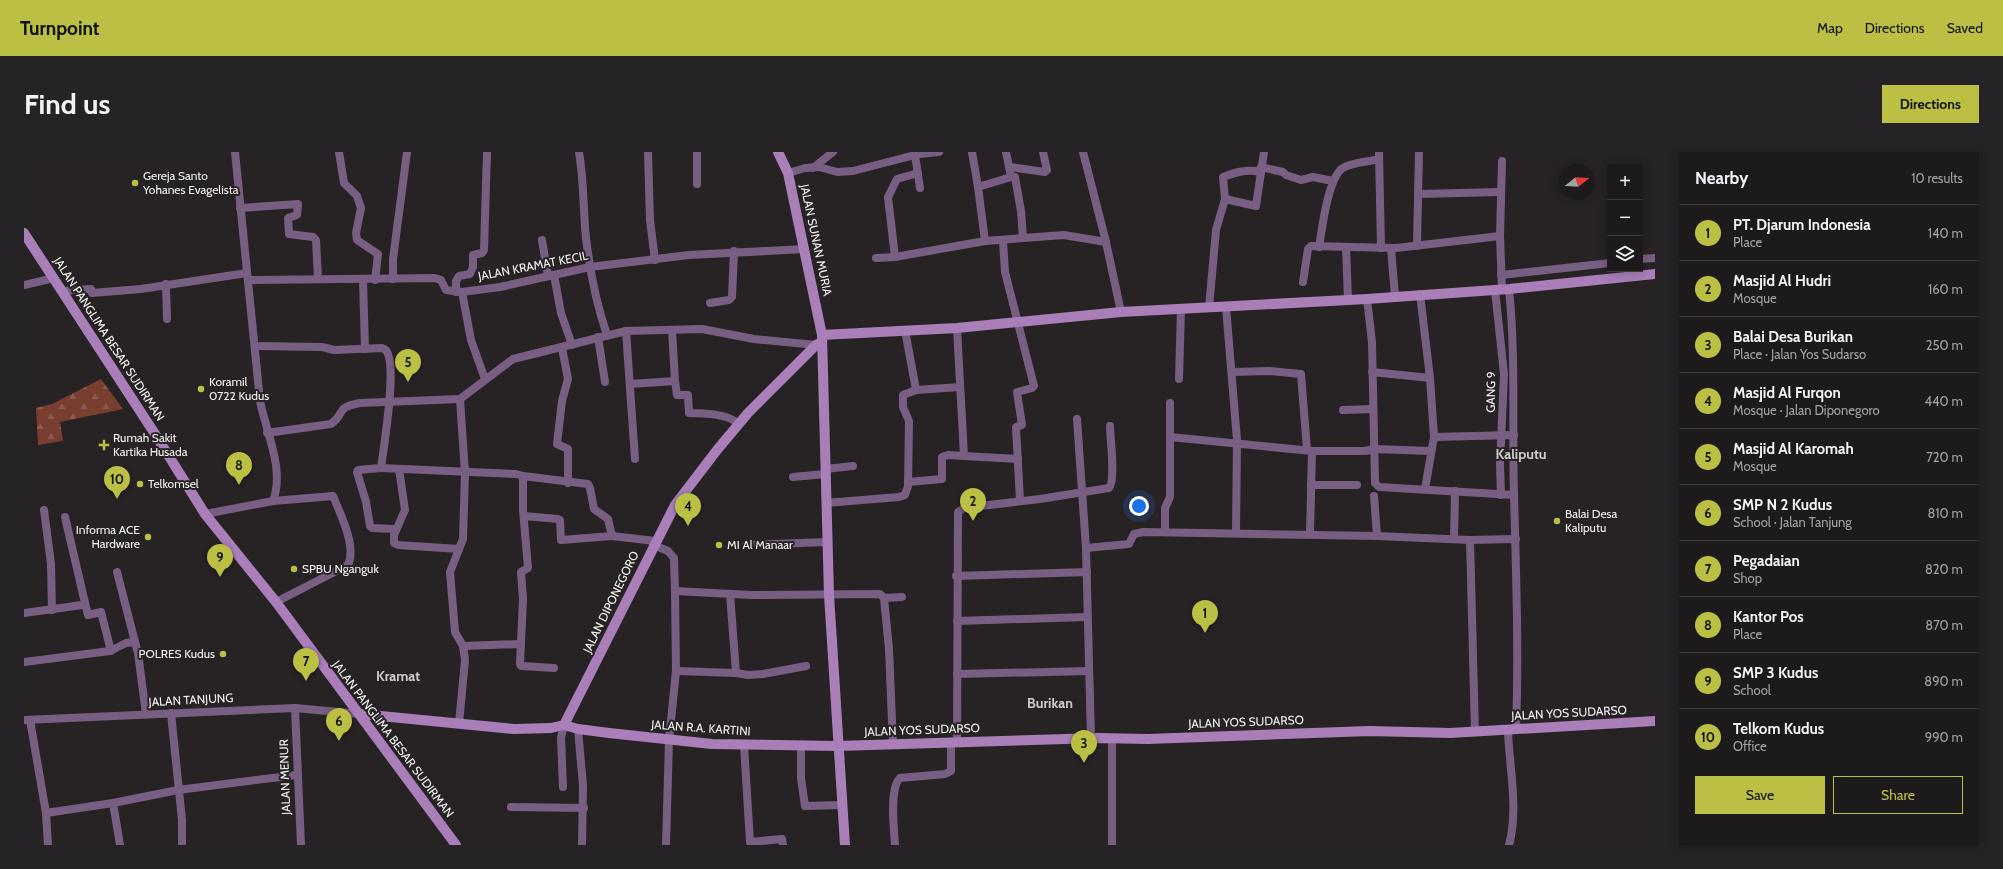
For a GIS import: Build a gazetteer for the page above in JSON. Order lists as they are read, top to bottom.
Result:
{
  "streets": {
    "main road": [
      "JALAN SUNAN MURIA",
      "JALAN PANGLIMA BESAR SUDIRMAN",
      "JALAN DIPONEGORO",
      "JALAN YOS SUDARSO",
      "JALAN R.A. KARTINI"
    ],
    "street": [
      "JALAN KRAMAT KECIL",
      "GANG 9",
      "JALAN TANJUNG",
      "JALAN MENUR"
    ]
  },
  "crossings": [
    ["JALAN SUNAN MURIA", "JALAN KRAMAT KECIL"],
    ["JALAN SUNAN MURIA", "JALAN DIPONEGORO"],
    ["JALAN SUNAN MURIA", "JALAN YOS SUDARSO"],
    ["JALAN SUNAN MURIA", "JALAN R.A. KARTINI"],
    ["JALAN PANGLIMA BESAR SUDIRMAN", "JALAN TANJUNG"],
    ["JALAN DIPONEGORO", "JALAN R.A. KARTINI"],
    ["JALAN TANJUNG", "JALAN MENUR"],
    ["JALAN YOS SUDARSO", "JALAN R.A. KARTINI"]
  ],
  "districts": ["Kaliputu", "Kramat", "Burikan"],
  "places": {
    "other": [
      "Gereja Santo Yohanes Evagelista",
      "Koramil 0722 Kudus",
      "Telkomsel",
      "Balai Desa Kaliputu",
      "Informa ACE Hardware",
      "MI Al Manaar",
      "SPBU Nganguk",
      "POLRES Kudus"
    ],
    "health": ["Rumah Sakit Kartika Husada"]
  },
  "north": "right",
  "page": {
    "header": "Turnpoint",
    "nav": ["Map", "Directions", "Saved"],
    "buttons": [
      "Directions",
      ["Save", "Share"]
    ],
    "title": "Find us",
    "heading": ["Nearby", "10 results"],
    "map_buttons": ["+", "−"],
    "list": [
      {
        "mark": "1",
        "name": "PT. Djarum Indonesia",
        "note": "Place",
        "value": "140 m"
      },
      {
        "mark": "2",
        "name": "Masjid Al Hudri",
        "note": "Mosque",
        "value": "160 m"
      },
      {
        "mark": "3",
        "name": "Balai Desa Burikan",
        "note": "Place · Jalan Yos Sudarso",
        "value": "250 m"
      },
      {
        "mark": "4",
        "name": "Masjid Al Furqon",
        "note": "Mosque · Jalan Diponegoro",
        "value": "440 m"
      },
      {
        "mark": "5",
        "name": "Masjid Al Karomah",
        "note": "Mosque",
        "value": "720 m"
      },
      {
        "mark": "6",
        "name": "SMP N 2 Kudus",
        "note": "School · Jalan Tanjung",
        "value": "810 m"
      },
      {
        "mark": "7",
        "name": "Pegadaian",
        "note": "Shop",
        "value": "820 m"
      },
      {
        "mark": "8",
        "name": "Kantor Pos",
        "note": "Place",
        "value": "870 m"
      },
      {
        "mark": "9",
        "name": "SMP 3 Kudus",
        "note": "School",
        "value": "890 m"
      },
      {
        "mark": "10",
        "name": "Telkom Kudus",
        "note": "Office",
        "value": "990 m"
      }
    ],
    "pins": [
      "5",
      "8",
      "10",
      "2",
      "4",
      "9",
      "1",
      "7",
      "6",
      "3"
    ]
  }
}
